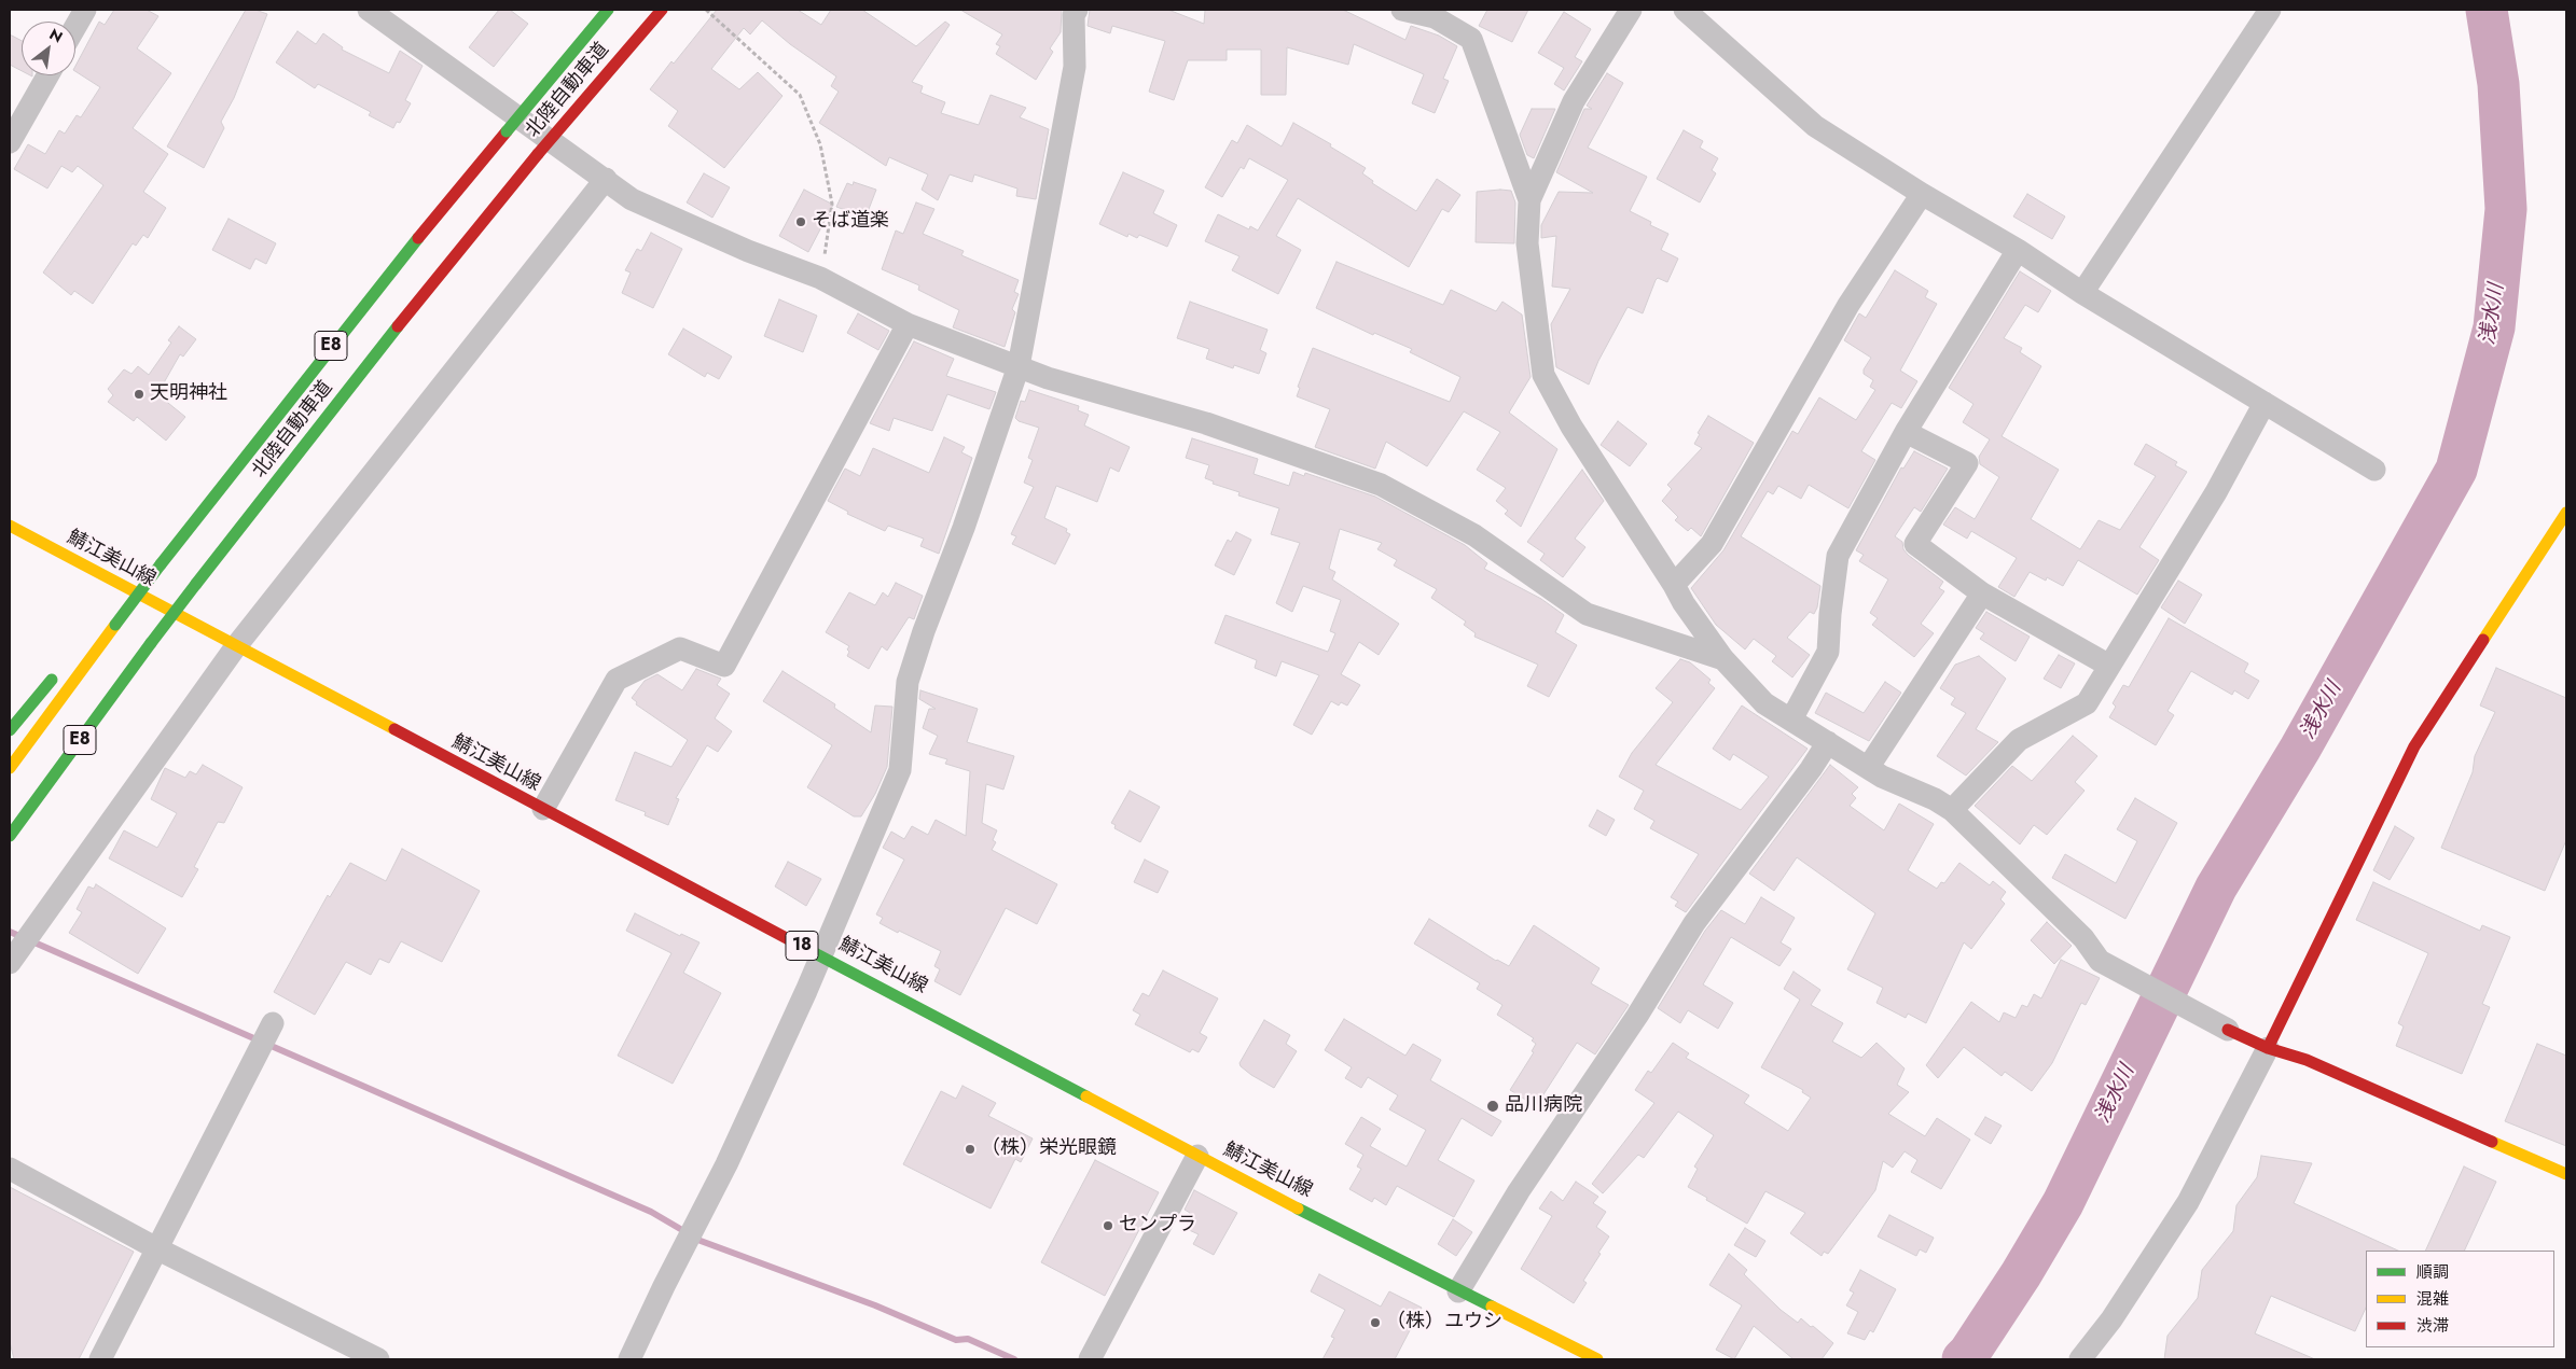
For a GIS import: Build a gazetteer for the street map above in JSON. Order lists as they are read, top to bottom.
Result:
{
  "streets": {
    "main road": [
      "北陸自動車道",
      "E8",
      "鯖江美山線",
      "18"
    ]
  },
  "crossings": [
    ["北陸自動車道", "E8"]
  ],
  "water": ["浅水川"],
  "places": [
    "そば道楽",
    "天明神社",
    "品川病院",
    "（株）栄光眼鏡",
    "センプラ",
    "（株）ユウシ"
  ],
  "legend": ["順調", "混雑", "渋滞"],
  "north": "top right"
}
